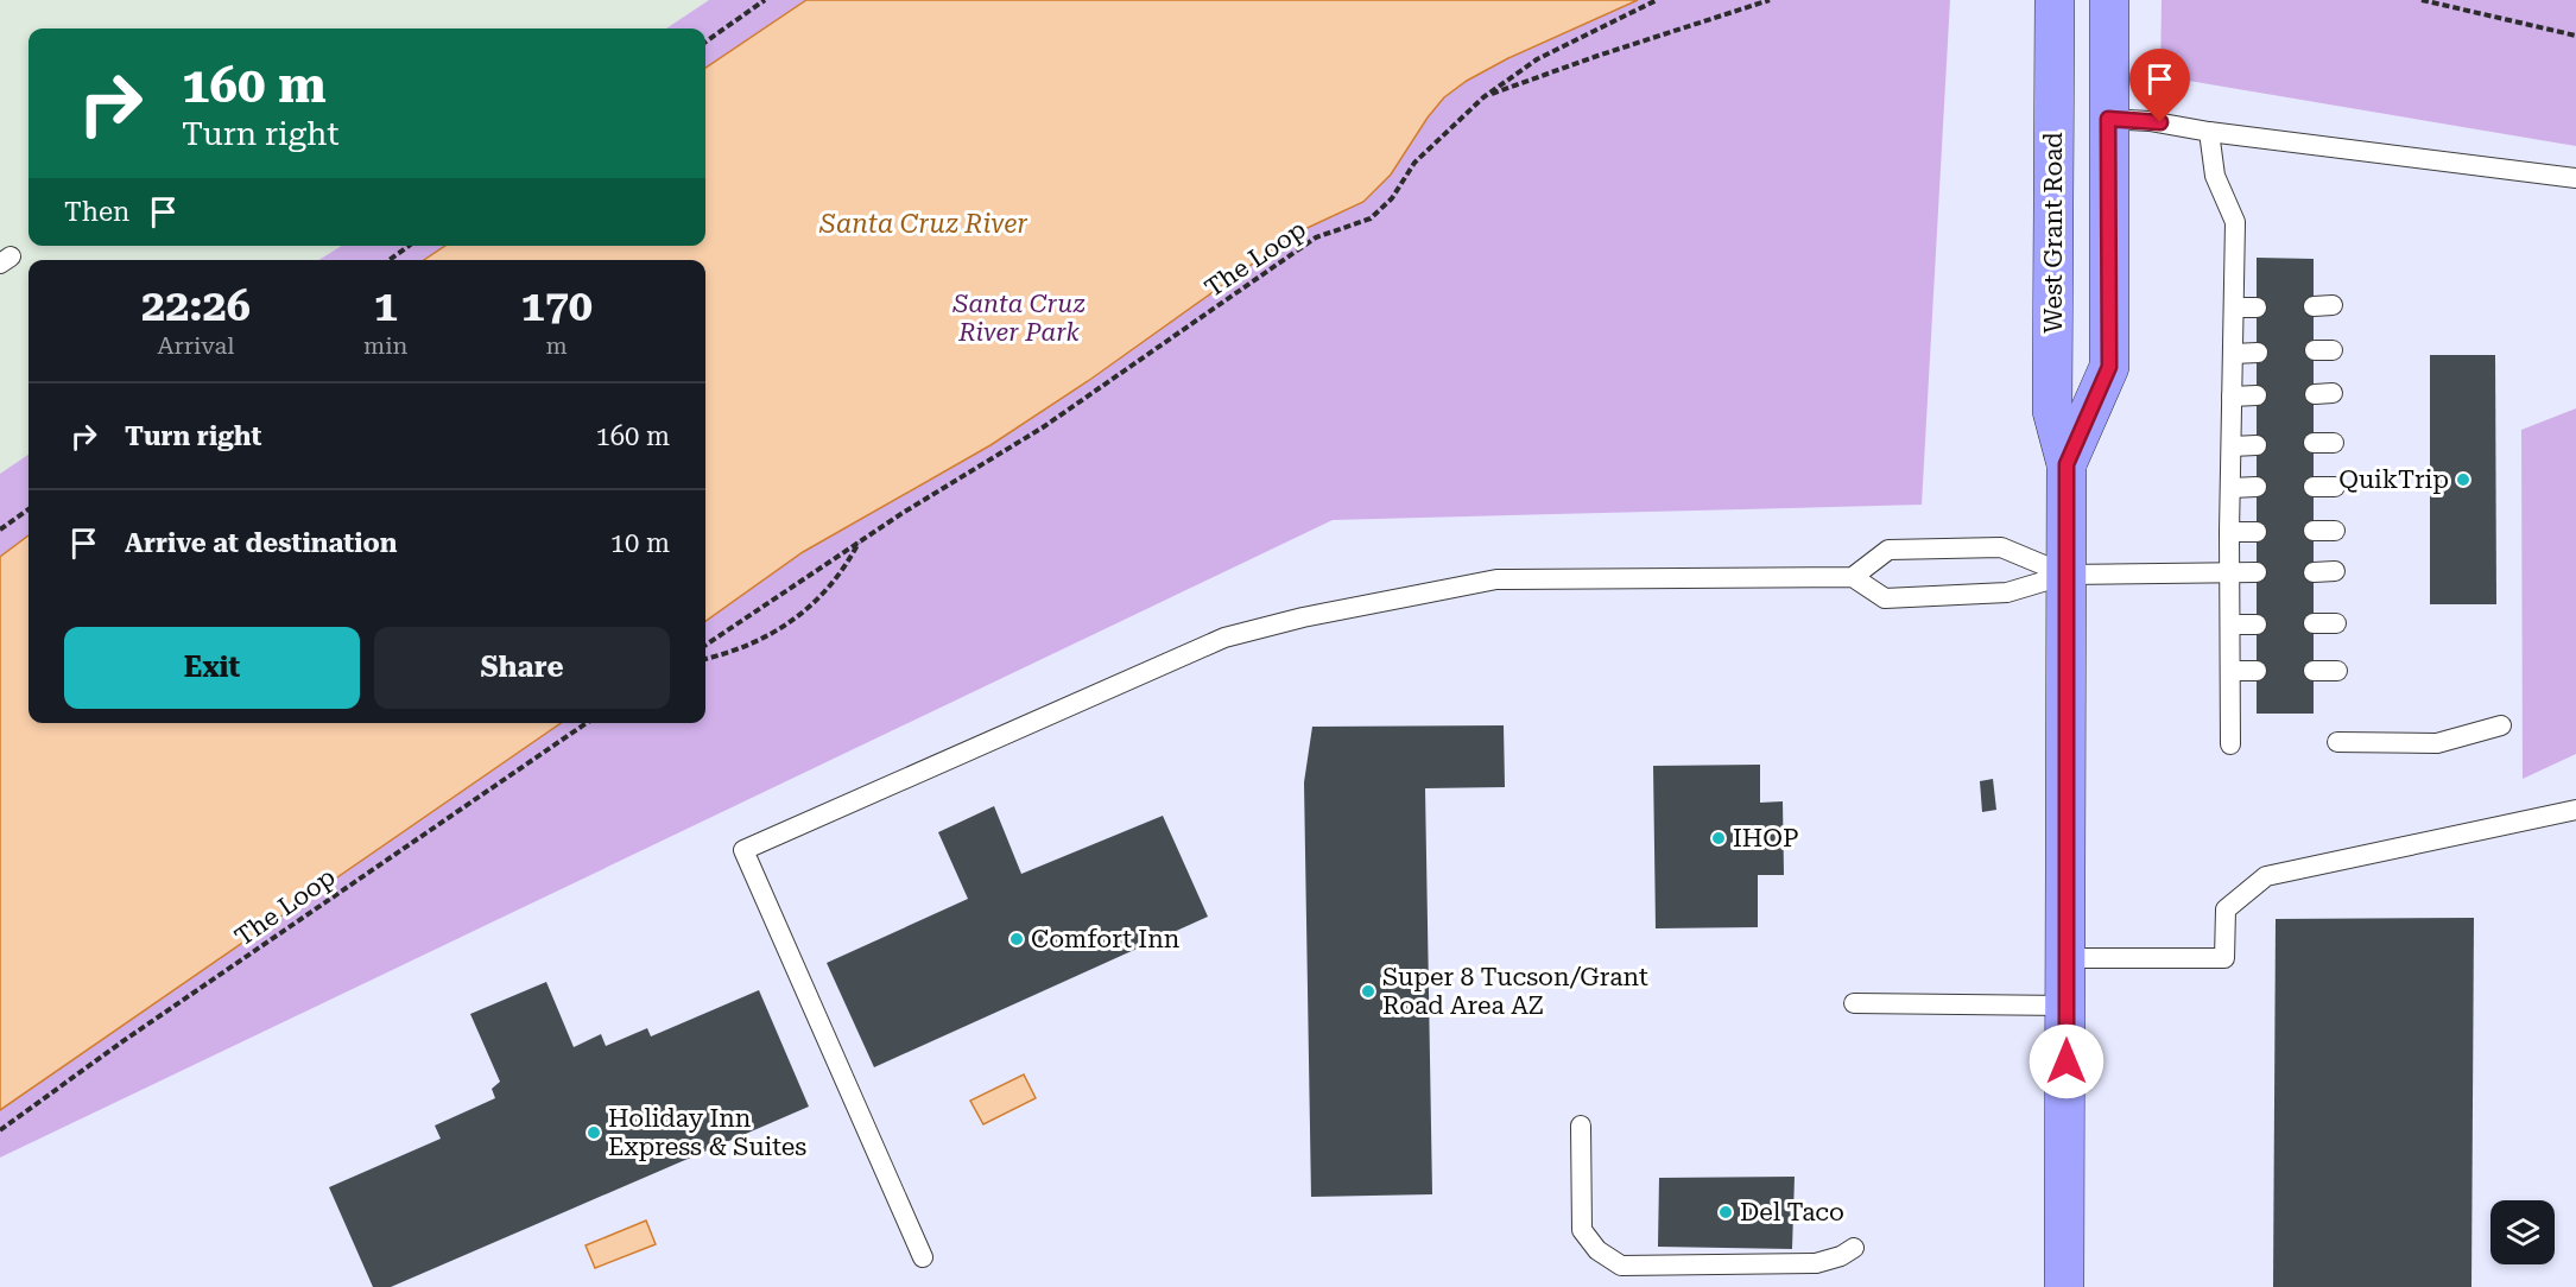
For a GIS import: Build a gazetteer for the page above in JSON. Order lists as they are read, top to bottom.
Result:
{
  "streets": {
    "main road": ["West Grant Road"],
    "path": ["The Loop"]
  },
  "water": ["Santa Cruz River"],
  "parks": ["Santa Cruz River Park"],
  "places": [
    "QuikTrip",
    "IHOP",
    "Comfort Inn",
    "Super 8 Tucson/Grant Road Area AZ",
    "Holiday Inn Express & Suites",
    "Del Taco"
  ],
  "page": {
    "turn": ["160 m", "Turn right"],
    "then": "Then",
    "eta": [
      "22:26",
      "Arrival",
      "1",
      "min",
      "170",
      "m"
    ],
    "list": [
      {
        "name": "Turn right",
        "value": "160 m"
      },
      {
        "name": "Arrive at destination",
        "value": "10 m"
      }
    ],
    "buttons": ["Exit", "Share"]
  }
}
